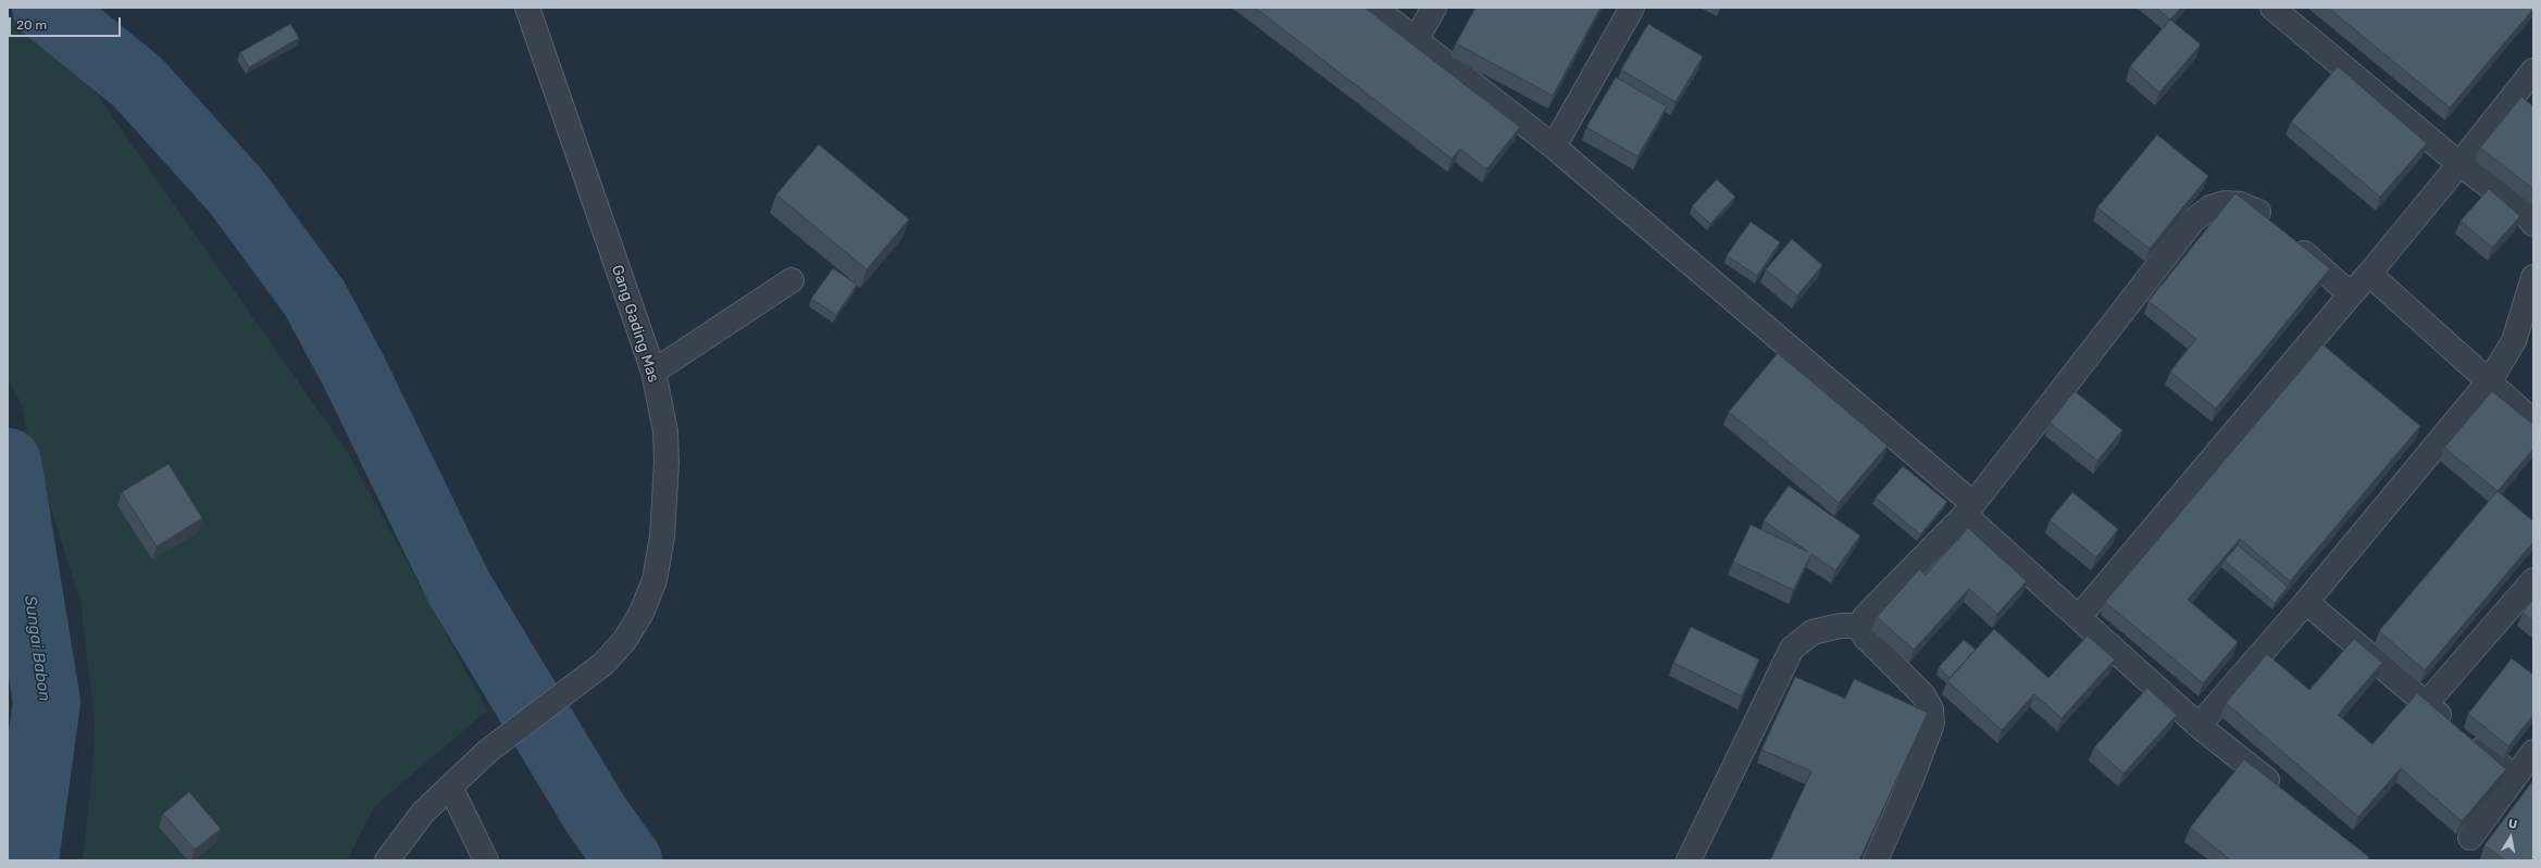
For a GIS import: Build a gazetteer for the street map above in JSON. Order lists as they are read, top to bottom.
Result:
{
  "streets": {
    "street": ["Gang Gading Mas"]
  },
  "water": ["Sungai Babon"],
  "scale_bar": "20 m",
  "north": "top"
}
